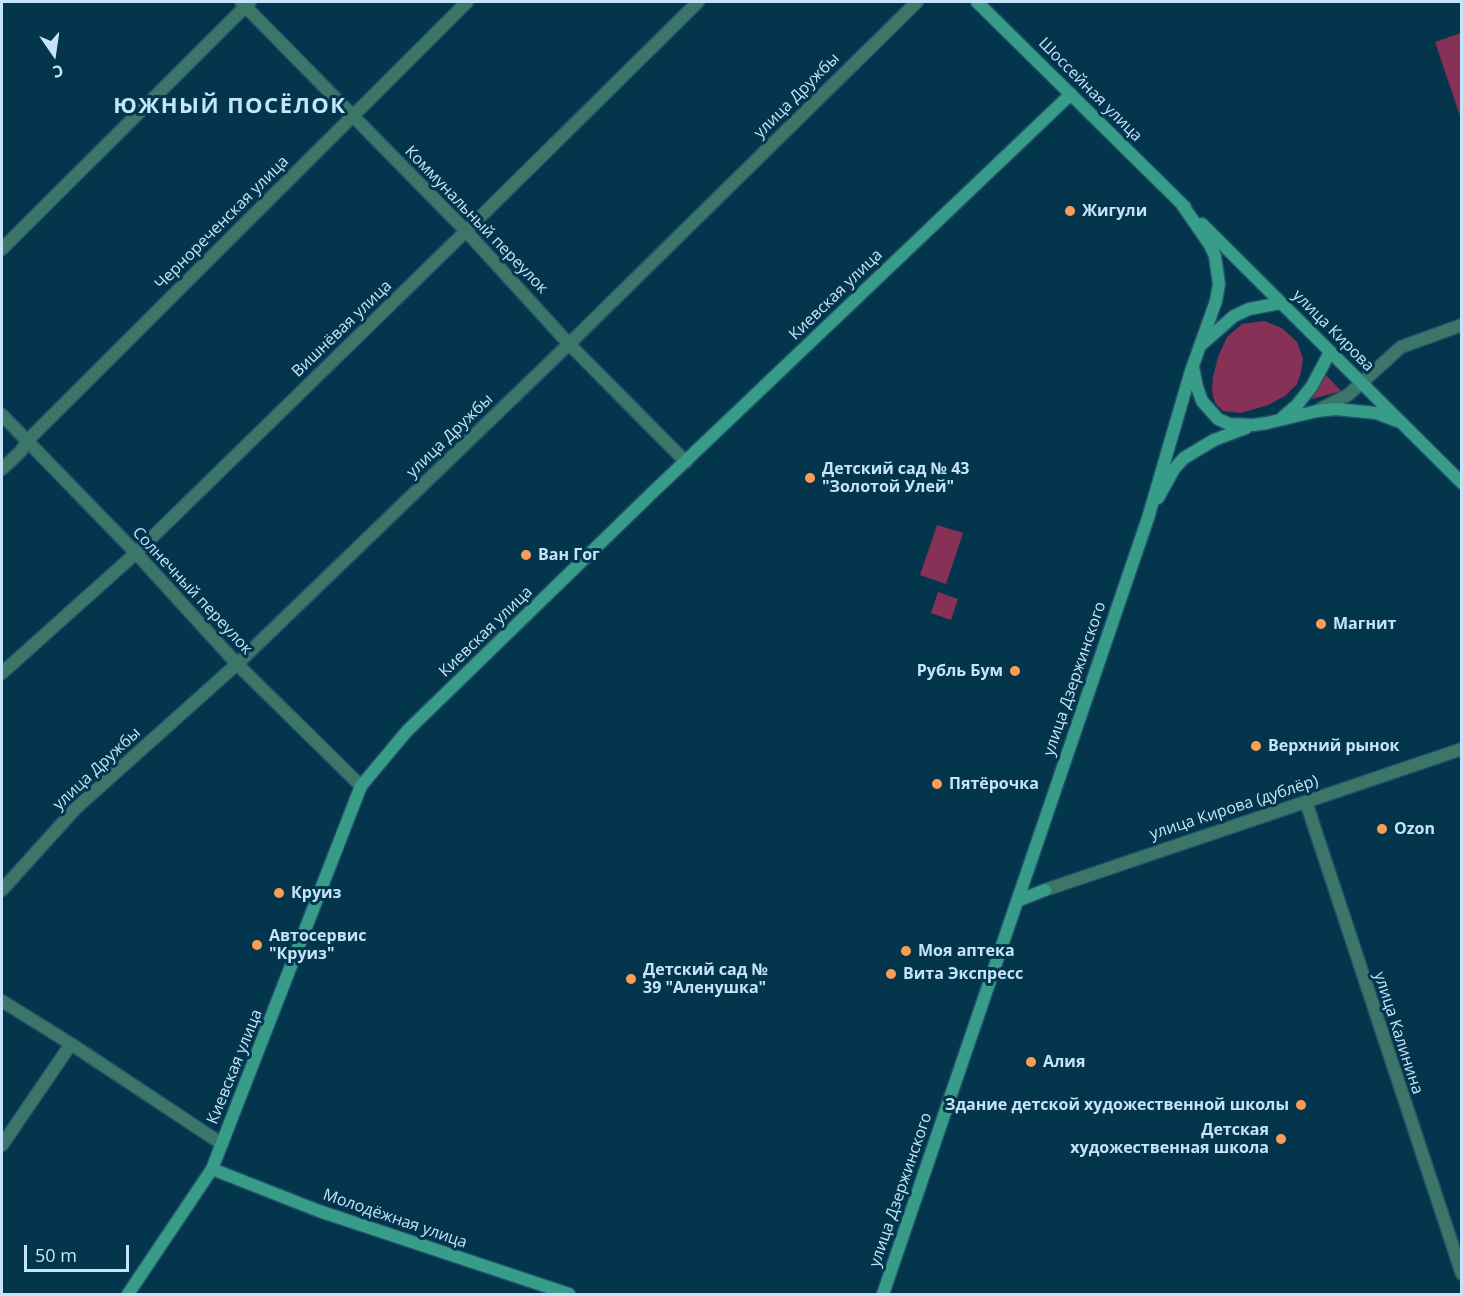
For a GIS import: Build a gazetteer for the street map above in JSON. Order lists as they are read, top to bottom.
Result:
{
  "streets": {
    "main road": [
      "Шоссейная улица",
      "Киевская улица",
      "улица Кирова",
      "улица Дзержинского",
      "улица Кирова (дублёр)",
      "Молодёжная улица"
    ],
    "street": [
      "улица Дружбы",
      "Коммунальный переулок",
      "Чернореченская улица",
      "Вишнёвая улица",
      "Солнечный переулок",
      "улица Калинина"
    ]
  },
  "crossings": [
    ["Шоссейная улица", "Киевская улица"],
    ["Шоссейная улица", "улица Кирова"],
    ["улица Дружбы", "Коммунальный переулок"],
    ["улица Дружбы", "Солнечный переулок"],
    ["Коммунальный переулок", "Чернореченская улица"],
    ["Коммунальный переулок", "Киевская улица"],
    ["Коммунальный переулок", "Вишнёвая улица"],
    ["Чернореченская улица", "Солнечный переулок"],
    ["Киевская улица", "Солнечный переулок"],
    ["Киевская улица", "Молодёжная улица"],
    ["Вишнёвая улица", "Солнечный переулок"],
    ["улица Дзержинского", "улица Кирова (дублёр)"],
    ["улица Кирова (дублёр)", "улица Калинина"]
  ],
  "districts": ["ЮЖНЫЙ ПОСЁЛОК"],
  "places": [
    "Жигули",
    "Детский сад № 43 \"Золотой Улей\"",
    "Ван Гог",
    "Магнит",
    "Рубль Бум",
    "Верхний рынок",
    "Пятёрочка",
    "Ozon",
    "Круиз",
    "Автосервис \"Круиз\"",
    "Моя аптека",
    "Вита Экспресс",
    "Детский сад № 39 \"Аленушка\"",
    "Алия",
    "Здание детской художественной школы",
    "Детская художественная школа"
  ],
  "scale_bar": "50 m",
  "north": "bottom"
}
